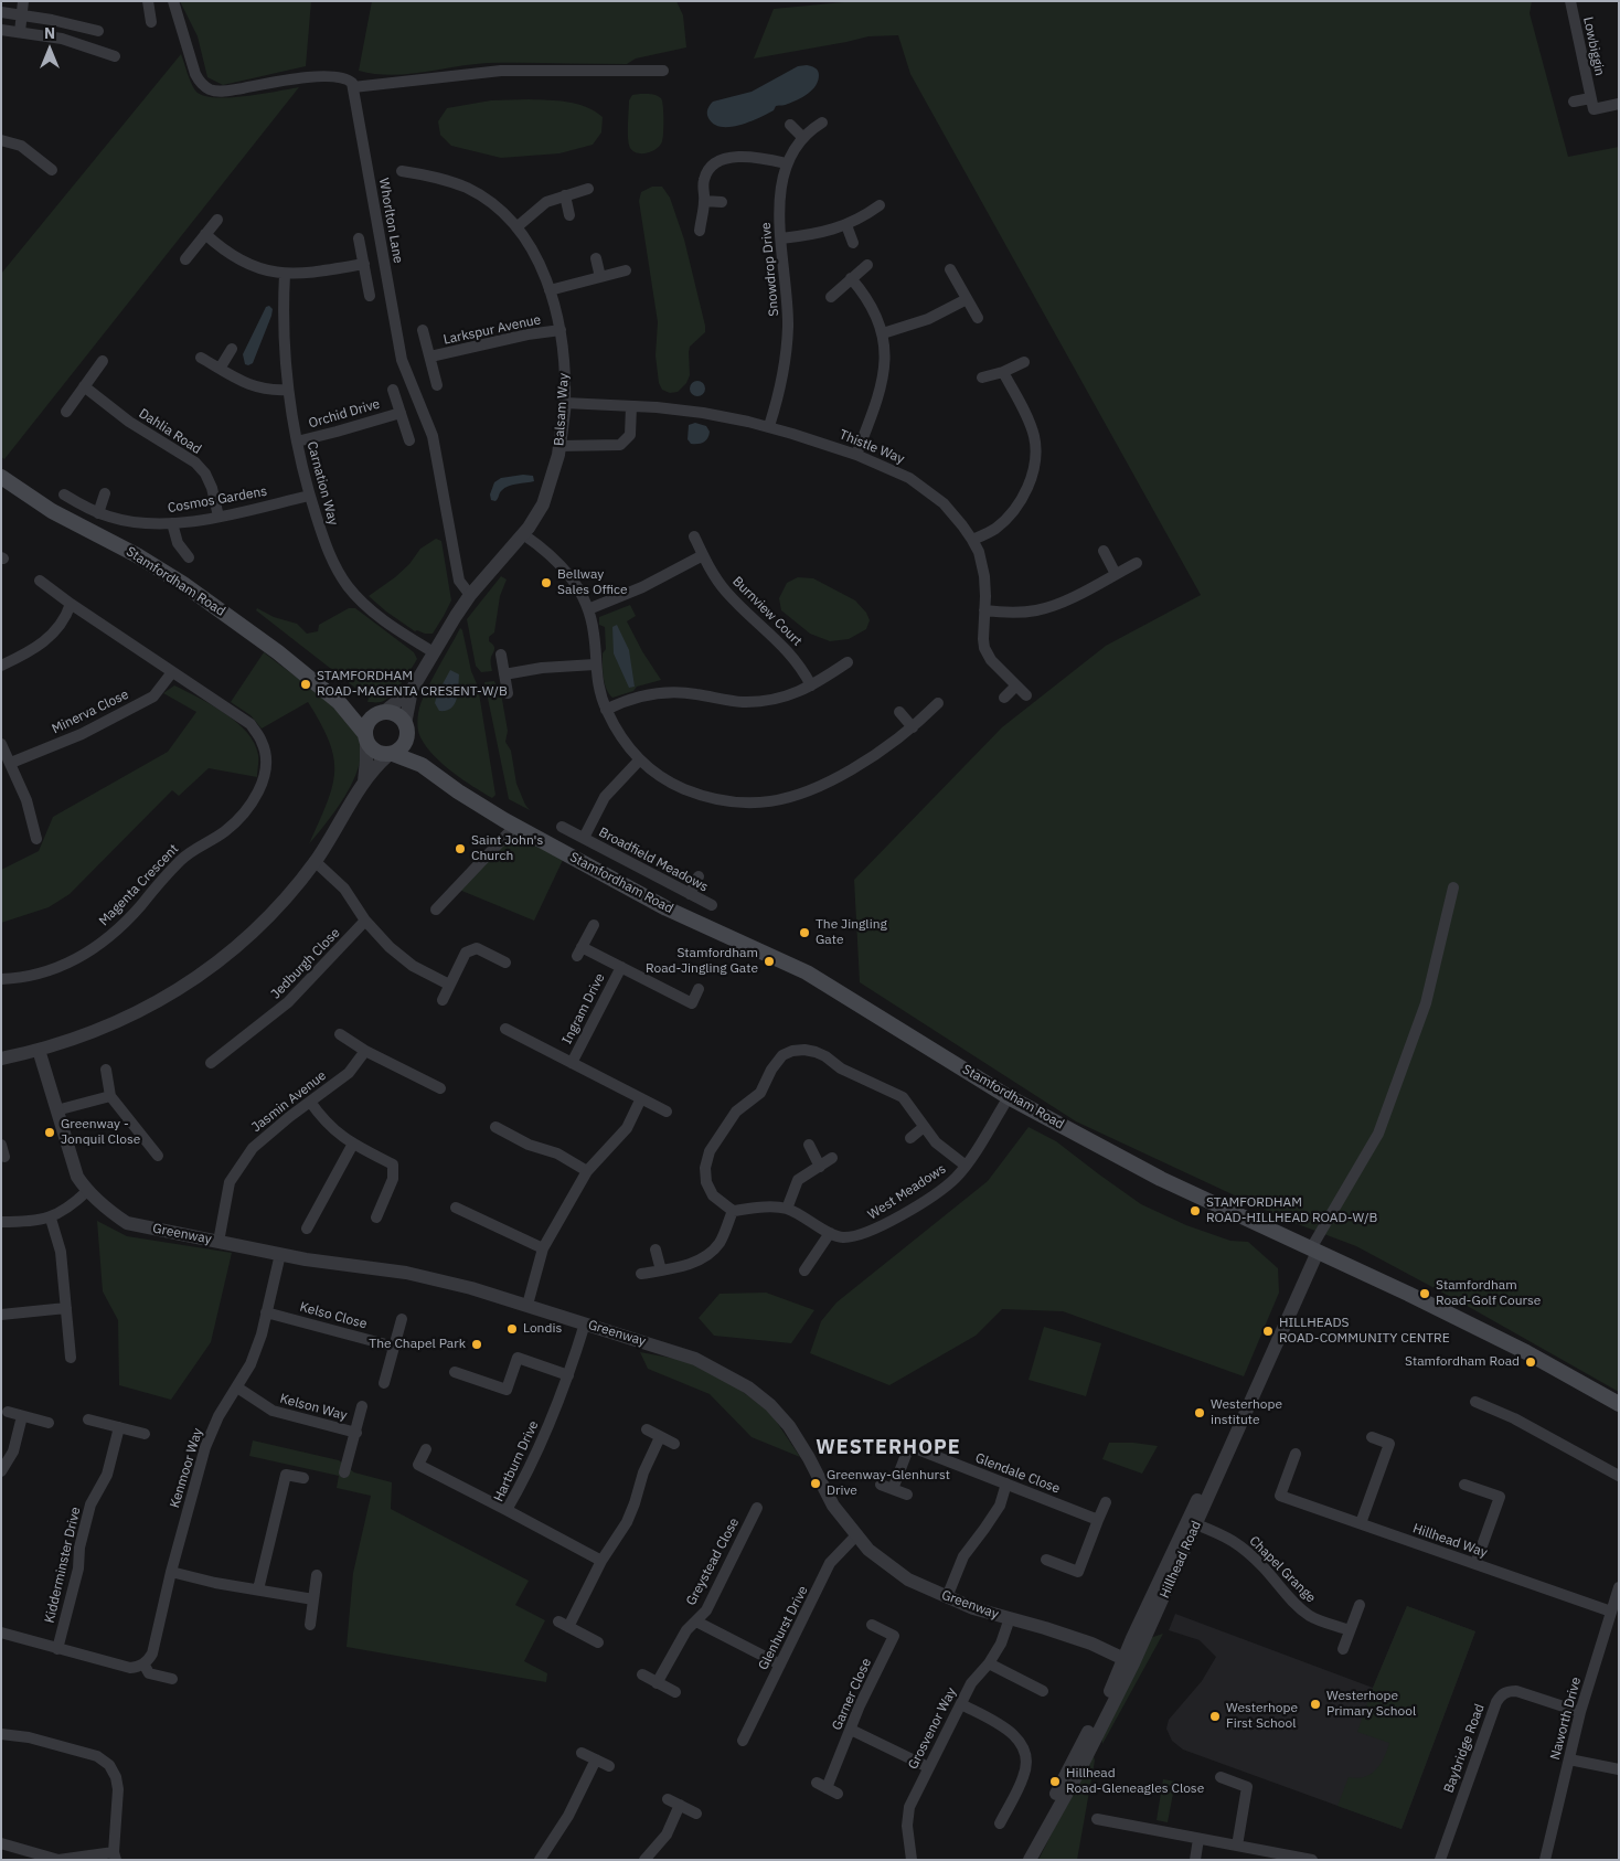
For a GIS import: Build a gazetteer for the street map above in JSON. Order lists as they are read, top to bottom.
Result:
{
  "streets": {
    "main road": ["Stamfordham Road"],
    "street": [
      "Lowbiggin",
      "Whorlton Lane",
      "Snowdrop Drive",
      "Larkspur Avenue",
      "Balsam Way",
      "Orchid Drive",
      "Dahlia Road",
      "Thistle Way",
      "Carnation Way",
      "Cosmos Gardens",
      "Burnview Court",
      "Minerva Close",
      "Broadfield Meadows",
      "Magenta Crescent",
      "Jedburgh Close",
      "Ingram Drive",
      "Jasmin Avenue",
      "West Meadows",
      "Greenway",
      "Kelso Close",
      "Kelson Way",
      "Hartburn Drive",
      "Kenmoor Way",
      "Glendale Close",
      "Hillhead Way",
      "Hillhead Road",
      "Greystead Close",
      "Kidderminster Drive",
      "Chapel Grange",
      "Glenhurst Drive",
      "Garner Close",
      "Naworth Drive",
      "Grosvenor Way",
      "Baybridge Road"
    ]
  },
  "crossings": [
    ["Whorlton Lane", "Balsam Way"],
    ["Snowdrop Drive", "Thistle Way"],
    ["Larkspur Avenue", "Balsam Way"],
    ["Balsam Way", "Thistle Way"],
    ["Balsam Way", "Carnation Way"],
    ["Balsam Way", "Stamfordham Road"],
    ["Orchid Drive", "Carnation Way"],
    ["Dahlia Road", "Cosmos Gardens"],
    ["Carnation Way", "Cosmos Gardens"],
    ["Stamfordham Road", "West Meadows"],
    ["Stamfordham Road", "Hillhead Road"],
    ["Minerva Close", "Magenta Crescent"],
    ["Jasmin Avenue", "Greenway"],
    ["Greenway", "Hartburn Drive"],
    ["Greenway", "Kenmoor Way"],
    ["Greenway", "Hillhead Road"],
    ["Greenway", "Glenhurst Drive"],
    ["Greenway", "Grosvenor Way"],
    ["Kelso Close", "Kenmoor Way"],
    ["Kelson Way", "Kenmoor Way"],
    ["Hillhead Way", "Naworth Drive"],
    ["Hillhead Road", "Chapel Grange"],
    ["Naworth Drive", "Baybridge Road"]
  ],
  "districts": ["WESTERHOPE"],
  "places": [
    "Bellway Sales Office",
    "STAMFORDHAM ROAD-MAGENTA CRESENT-W/B",
    "Saint John's Church",
    "The Jingling Gate",
    "Stamfordham Road-Jingling Gate",
    "Greenway - Jonquil Close",
    "STAMFORDHAM ROAD-HILLHEAD ROAD-W/B",
    "Stamfordham Road-Golf Course",
    "Londis",
    "HILLHEADS ROAD-COMMUNITY CENTRE",
    "The Chapel Park",
    "Stamfordham Road",
    "Westerhope institute",
    "Greenway-Glenhurst Drive",
    "Westerhope Primary School",
    "Westerhope First School",
    "Hillhead Road-Gleneagles Close"
  ],
  "north": "top"
}
